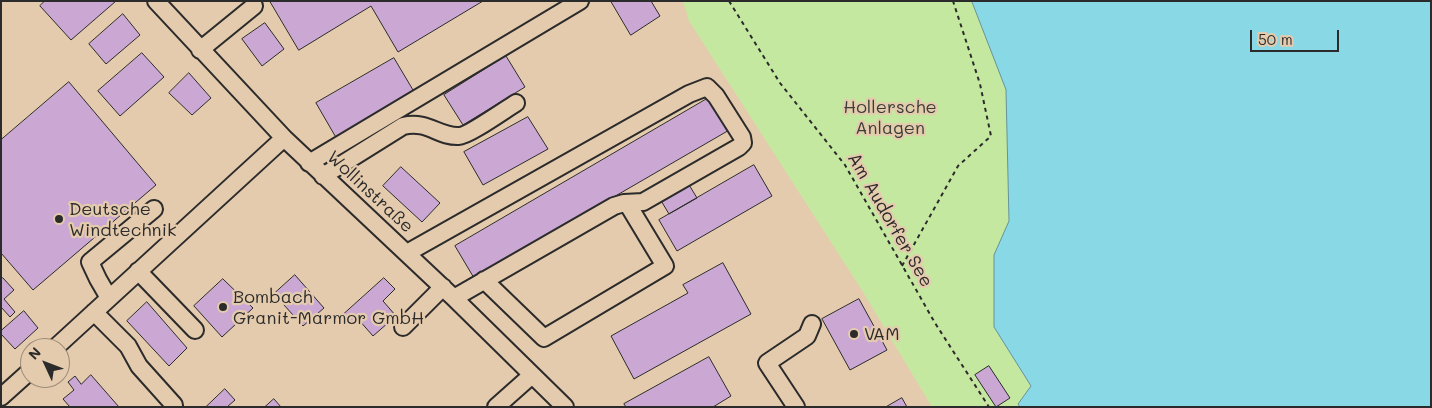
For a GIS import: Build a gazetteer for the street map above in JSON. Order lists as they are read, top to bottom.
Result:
{
  "streets": {
    "street": ["Wollinstraße"],
    "path": ["Am Audorfer See"]
  },
  "parks": ["Hollersche Anlagen"],
  "places": ["Deutsche Windtechnik", "Bombach Granit-Marmor GmbH", "VAM"],
  "scale_bar": "50 m",
  "north": "top left"
}
